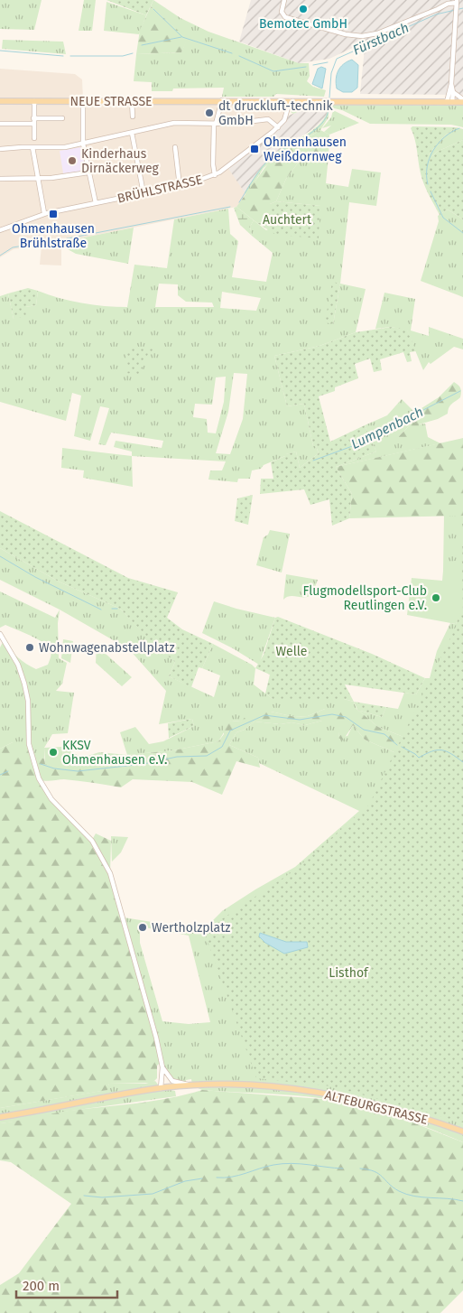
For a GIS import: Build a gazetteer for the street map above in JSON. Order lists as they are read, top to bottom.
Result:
{
  "streets": {
    "main road": ["NEUE STRASSE", "ALTEBURGSTRASSE"],
    "street": ["BRÜHLSTRASSE"]
  },
  "crossings": [
    ["NEUE STRASSE", "BRÜHLSTRASSE"]
  ],
  "water": ["Fürstbach", "Lumpenbach"],
  "parks": ["Auchtert", "Welle", "Listhof"],
  "places": {
    "other": [
      "Bemotec GmbH",
      "dt druckluft-technik GmbH",
      "Kinderhaus Dirnäckerweg",
      "Flugmodellsport-Club Reutlingen e.V.",
      "Wohnwagenabstellplatz",
      "KKSV Ohmenhausen e.V.",
      "Wertholzplatz"
    ],
    "transit": ["Ohmenhausen Weißdornweg", "Ohmenhausen Brühlstraße"]
  },
  "scale_bar": "200 m"
}
